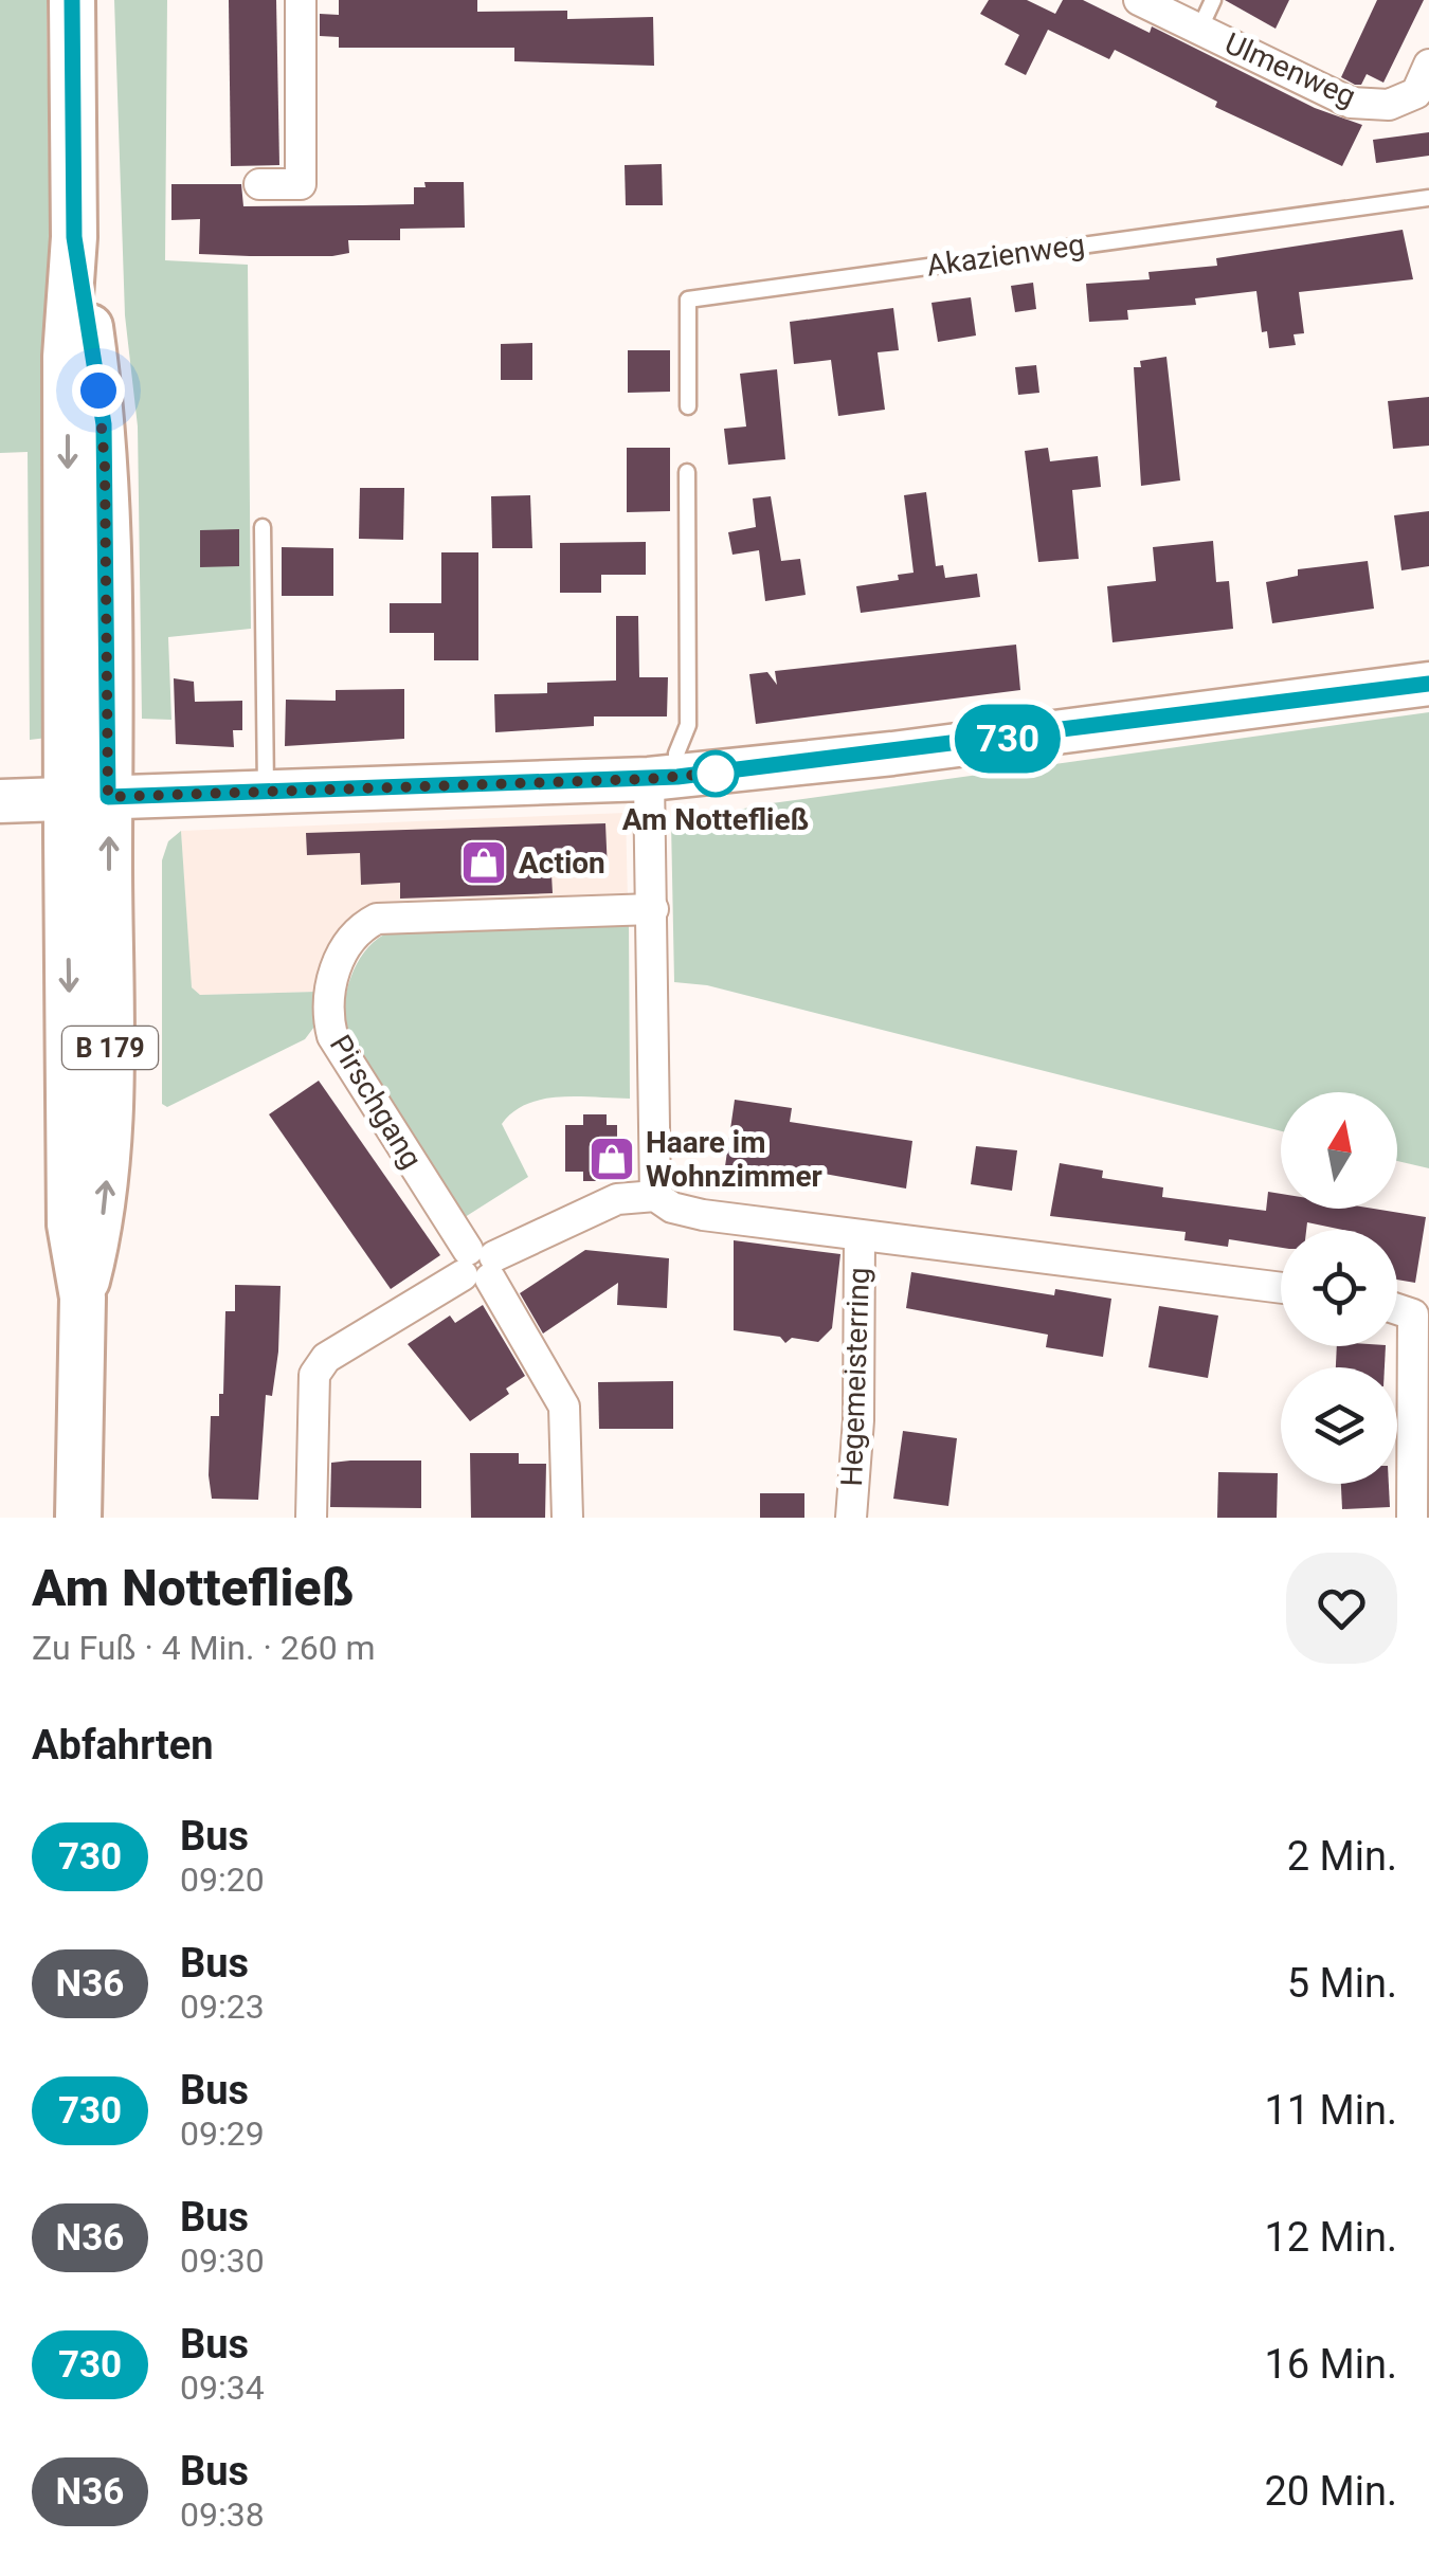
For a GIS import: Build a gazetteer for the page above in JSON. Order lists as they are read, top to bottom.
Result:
{
  "streets": {
    "main road": ["B 179"],
    "street": ["Ulmenweg", "Pirschgang", "Hegemeisterring"],
    "lane": ["Akazienweg"]
  },
  "places": {
    "other": ["Am Nottefließ"],
    "shop": ["Action", "Haare im Wohnzimmer"]
  },
  "lines": ["bus line 730"],
  "north": "top",
  "page": {
    "on_map": "730",
    "heading": [
      ["Am Nottefließ", "Zu Fuß · 4 Min. · 260 m"],
      "Abfahrten"
    ],
    "list": [
      {
        "mark": "730",
        "name": "Bus",
        "note": "09:20",
        "value": "2 Min."
      },
      {
        "mark": "N36",
        "name": "Bus",
        "note": "09:23",
        "value": "5 Min."
      },
      {
        "mark": "730",
        "name": "Bus",
        "note": "09:29",
        "value": "11 Min."
      },
      {
        "mark": "N36",
        "name": "Bus",
        "note": "09:30",
        "value": "12 Min."
      },
      {
        "mark": "730",
        "name": "Bus",
        "note": "09:34",
        "value": "16 Min."
      },
      {
        "mark": "N36",
        "name": "Bus",
        "note": "09:38",
        "value": "20 Min."
      }
    ]
  }
}
